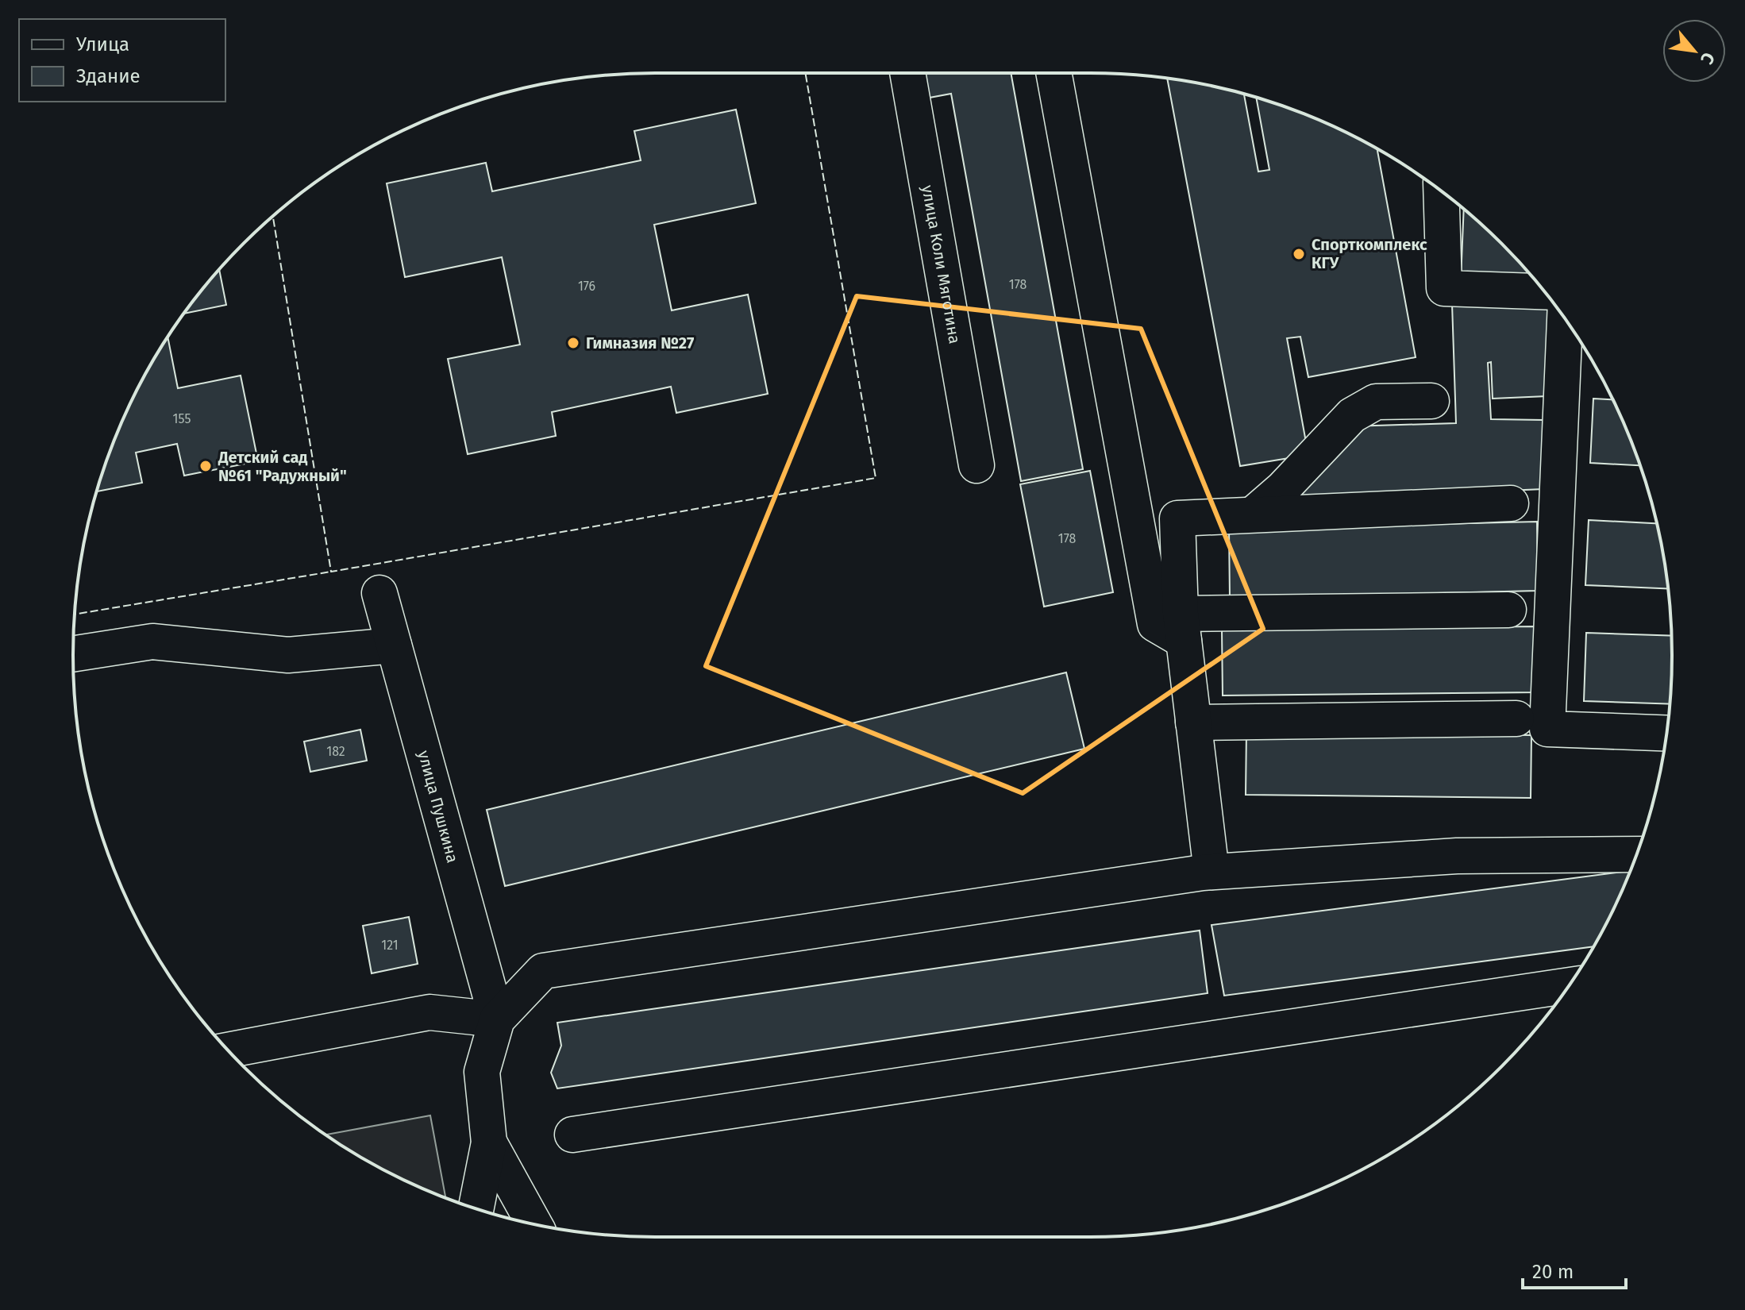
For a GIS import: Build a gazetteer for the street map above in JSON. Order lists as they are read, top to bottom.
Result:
{
  "streets": {
    "main road": ["улица Коли Мяготина", "улица Пушкина"]
  },
  "places": ["Спорткомплекс КГУ", "Гимназия №27", "Детский сад №61 \"Радужный\""],
  "house_numbers": [
    "178",
    "176",
    "155",
    "178",
    "182",
    "121"
  ],
  "legend": ["Улица", "Здание"],
  "scale_bar": "20 m",
  "north": "bottom right"
}
